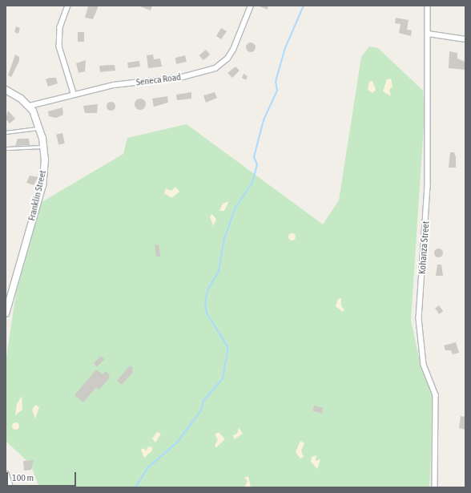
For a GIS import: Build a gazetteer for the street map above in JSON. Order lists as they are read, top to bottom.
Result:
{
  "streets": {
    "main road": ["Franklin Street"],
    "street": ["Seneca Road", "Kohanza Street"]
  },
  "crossings": [
    ["Seneca Road", "Franklin Street"]
  ],
  "scale_bar": "100 m"
}
